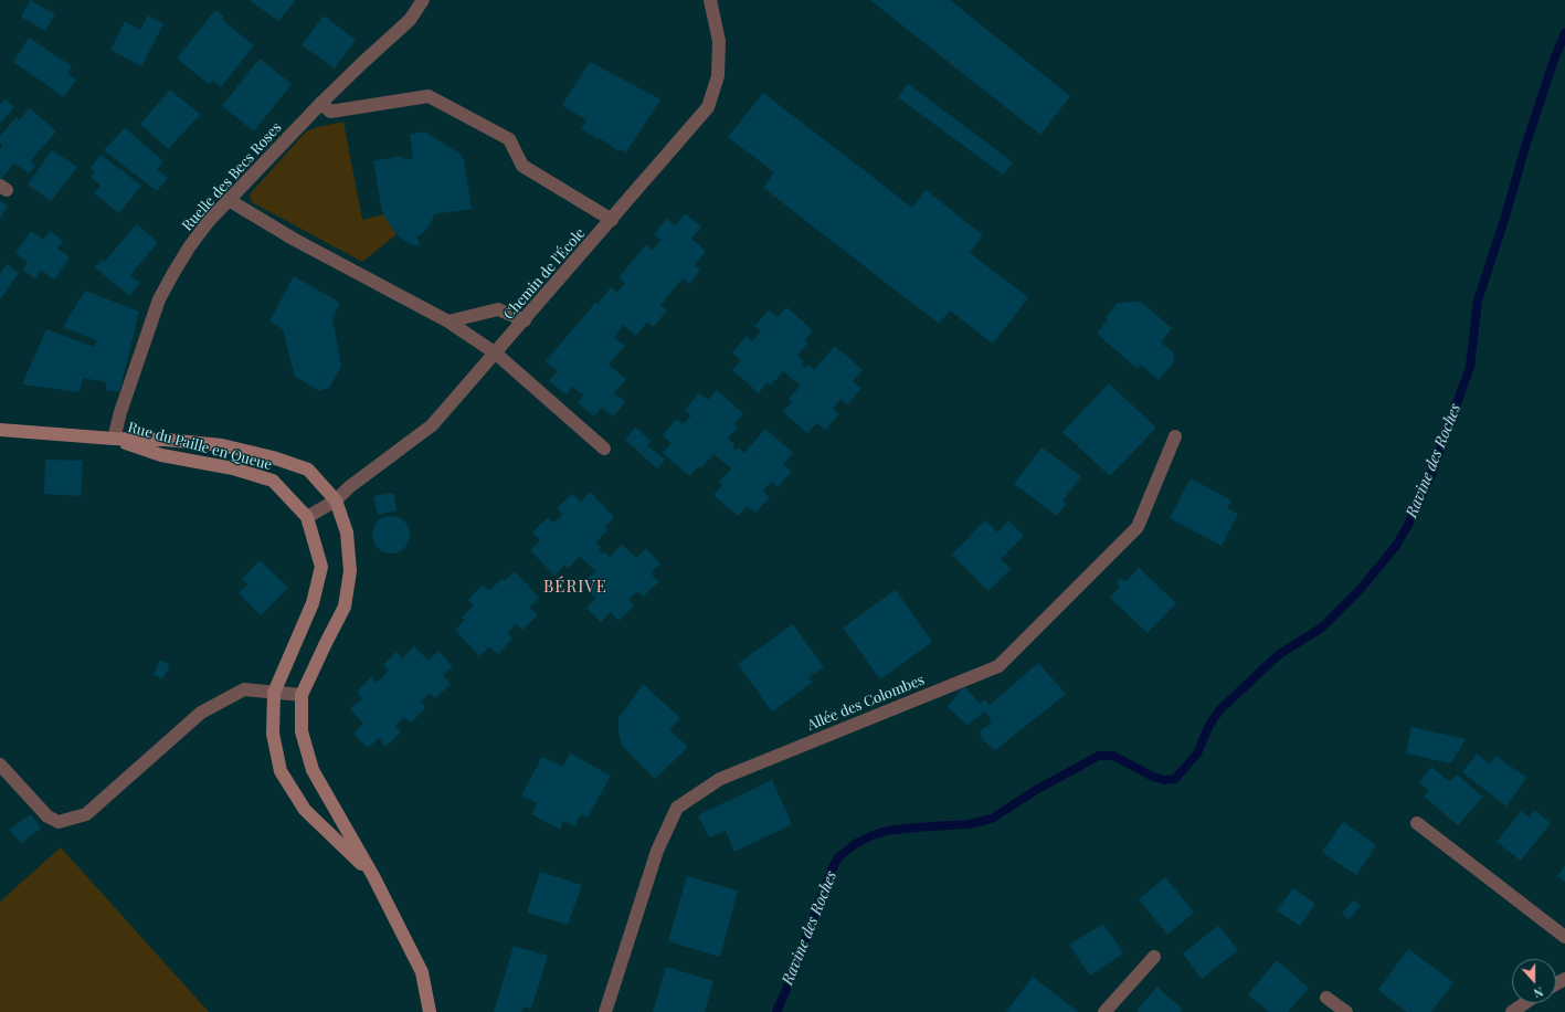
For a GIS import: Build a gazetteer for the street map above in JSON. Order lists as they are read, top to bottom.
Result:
{
  "streets": {
    "main road": ["Rue du Paille en Queue"],
    "street": ["Ruelle des Becs Roses", "Chemin de l'École", "Allée des Colombes"]
  },
  "crossings": [
    ["Ruelle des Becs Roses", "Rue du Paille en Queue"],
    ["Chemin de l'École", "Rue du Paille en Queue"]
  ],
  "districts": ["BÉRIVE"],
  "water": ["Ravine des Roches"],
  "north": "bottom"
}
